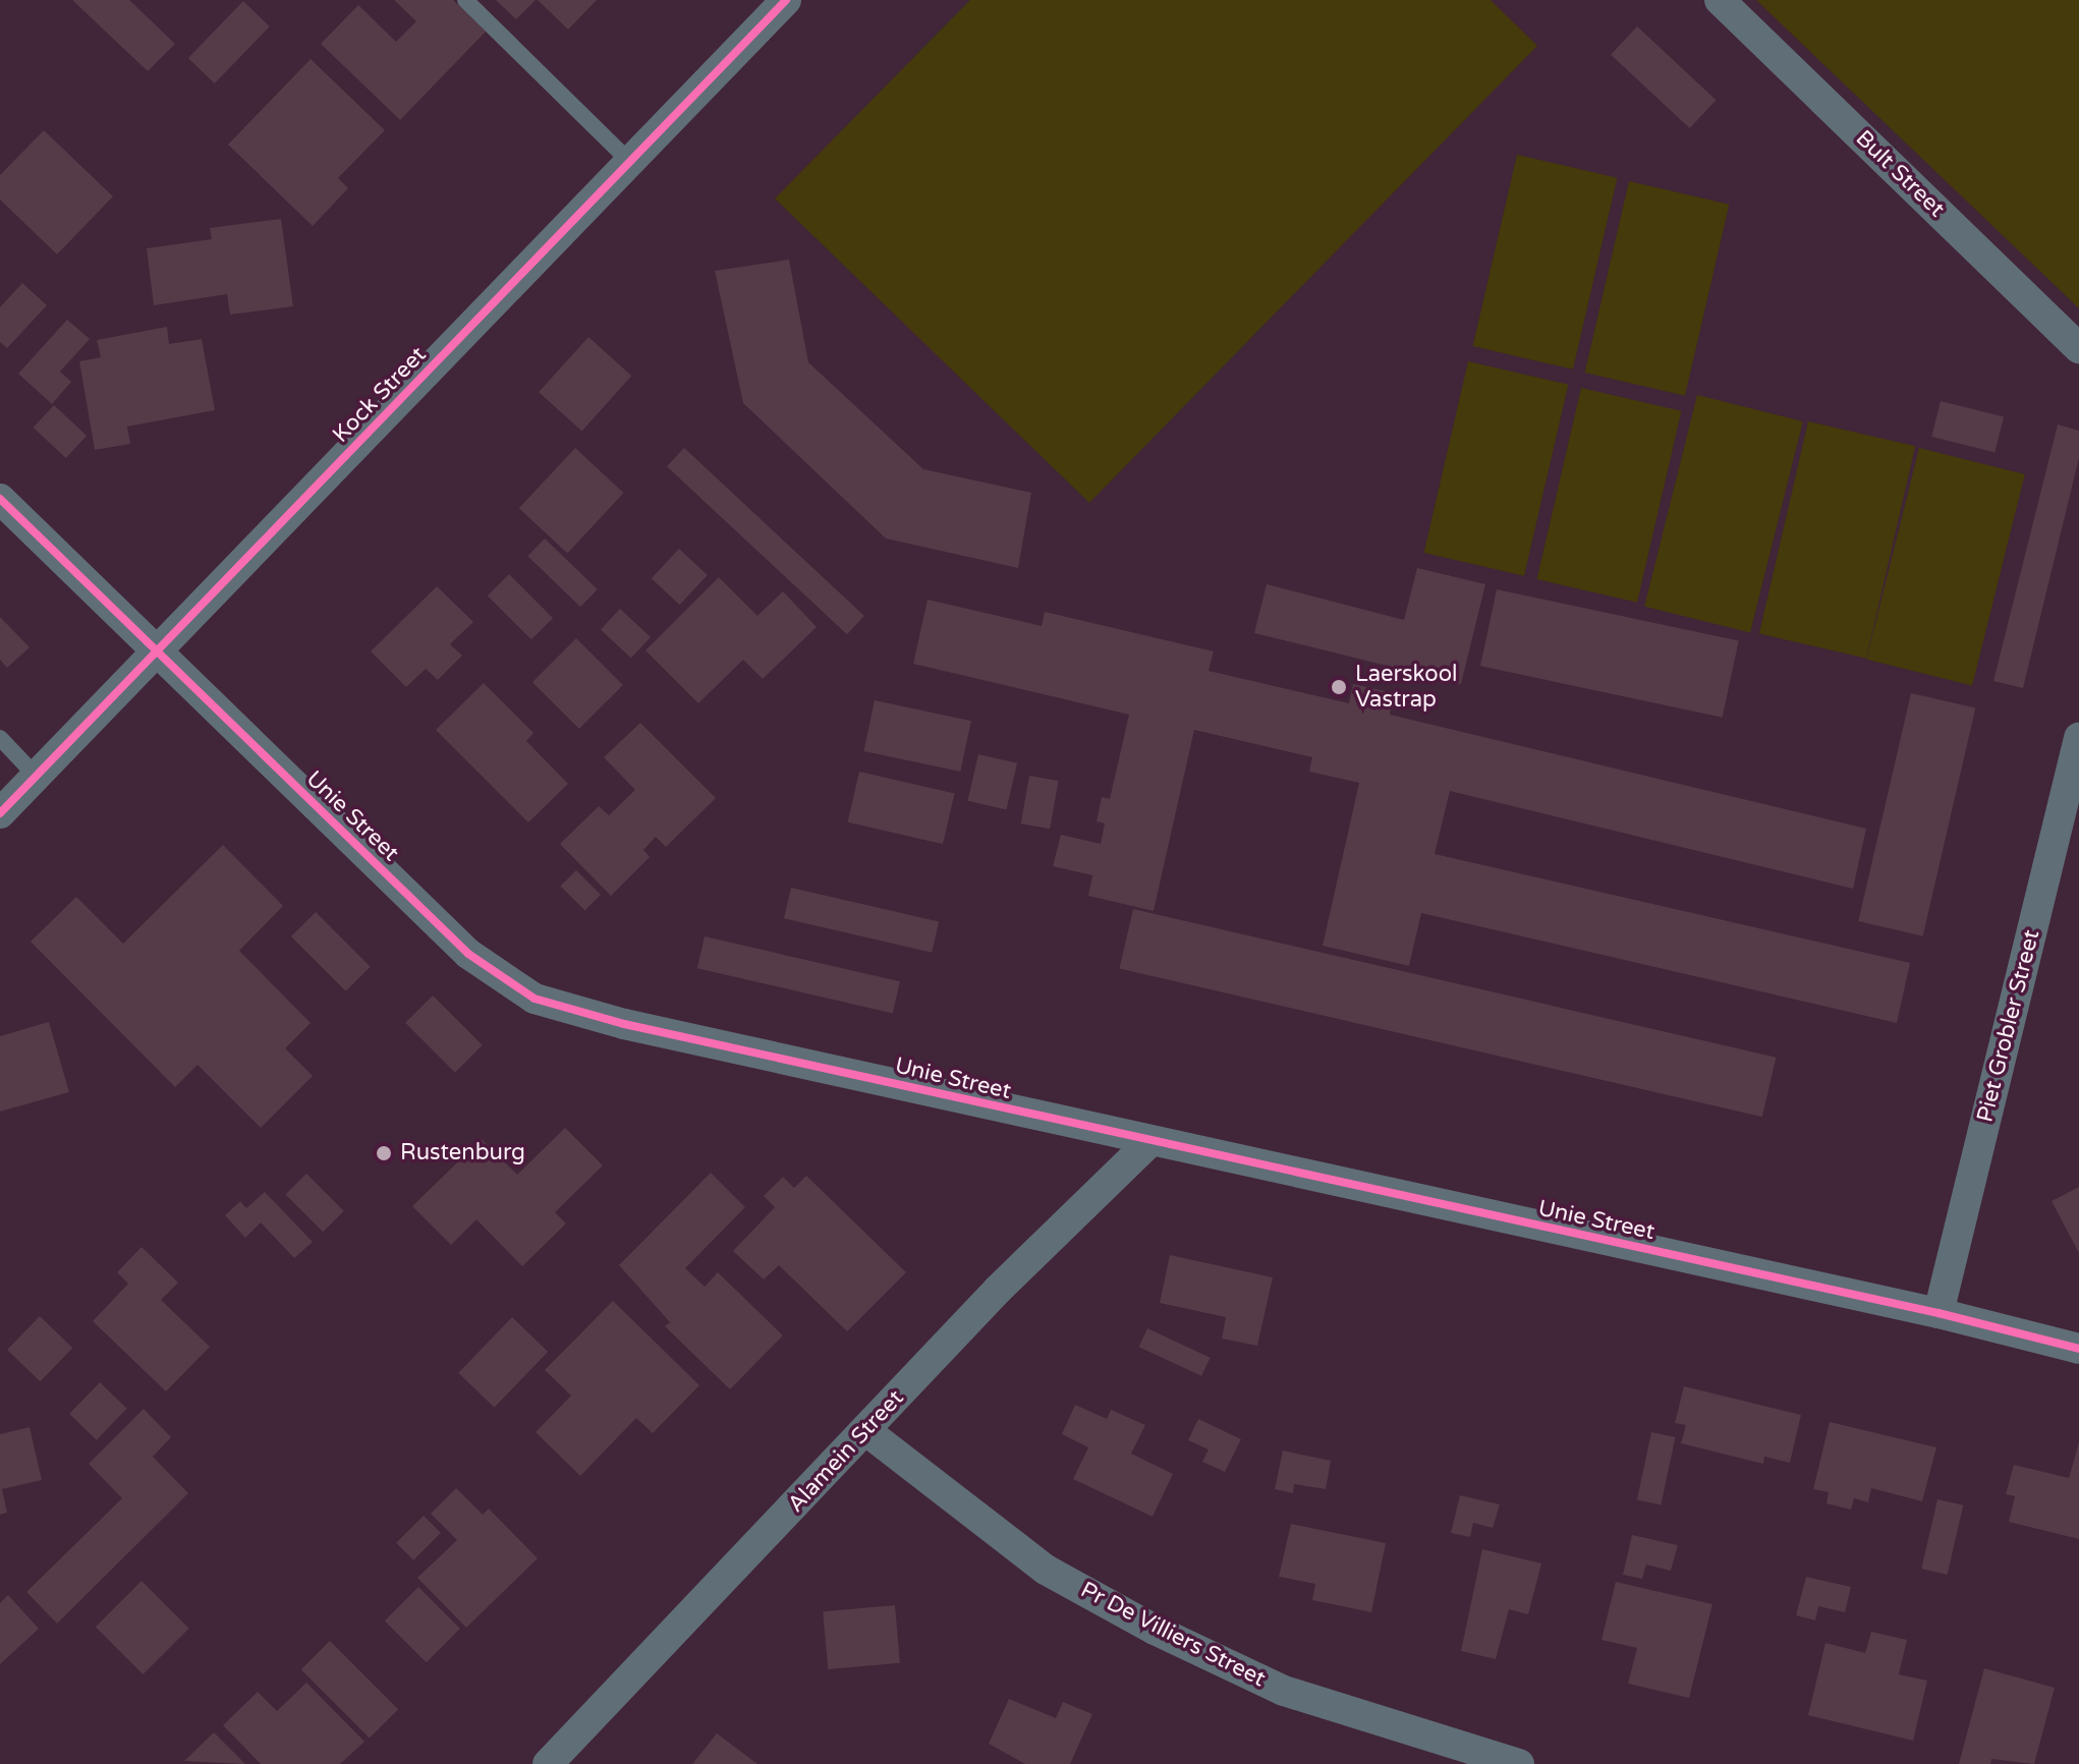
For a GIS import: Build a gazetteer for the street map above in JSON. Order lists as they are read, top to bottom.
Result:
{
  "streets": {
    "street": [
      "Bult Street",
      "Kock Street",
      "Unie Street",
      "Piet Grobler Street",
      "Alamein Street",
      "Pr De Villiers Street"
    ]
  },
  "crossings": [
    ["Kock Street", "Unie Street"],
    ["Unie Street", "Piet Grobler Street"],
    ["Unie Street", "Alamein Street"],
    ["Alamein Street", "Pr De Villiers Street"]
  ],
  "places": ["Laerskool Vastrap", "Rustenburg"]
}
